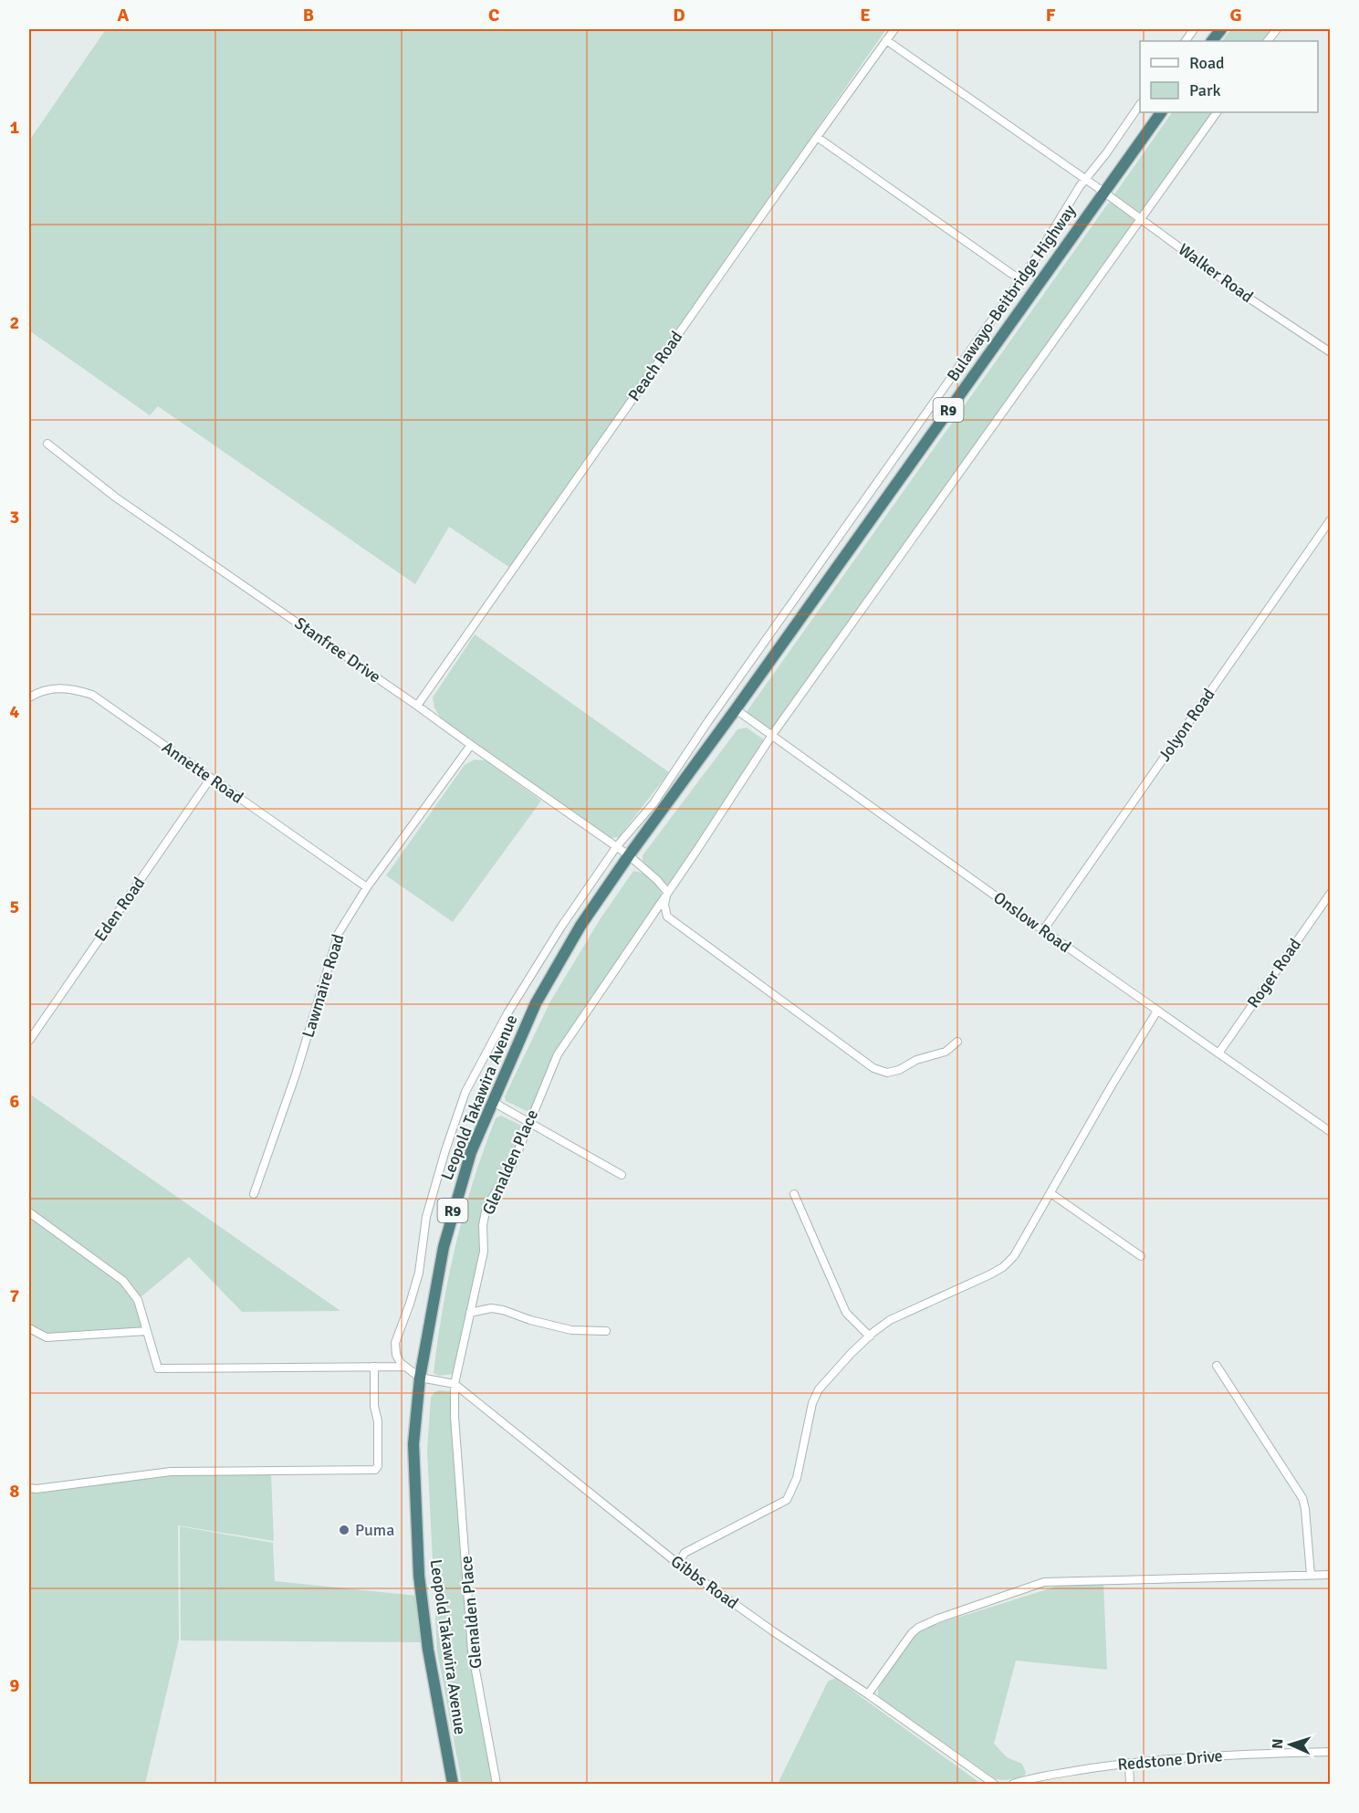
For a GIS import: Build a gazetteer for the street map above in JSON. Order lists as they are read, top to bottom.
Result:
{
  "streets": {
    "highway": ["Bulawayo-Beitbridge Highway", "R9", "Leopold Takawira Avenue"],
    "street": [
      "Walker Road",
      "Peach Road",
      "Stanfree Drive",
      "Jolyon Road",
      "Annette Road",
      "Eden Road",
      "Onslow Road",
      "Roger Road",
      "Lawmaire Road",
      "Glenalden Place",
      "Gibbs Road",
      "Redstone Drive"
    ]
  },
  "crossings": [
    ["Walker Road", "Bulawayo-Beitbridge Highway"],
    ["Walker Road", "Peach Road"],
    ["Walker Road", "Glenalden Place"],
    ["Bulawayo-Beitbridge Highway", "Onslow Road"],
    ["Bulawayo-Beitbridge Highway", "Leopold Takawira Avenue"],
    ["Peach Road", "Stanfree Drive"],
    ["Stanfree Drive", "Lawmaire Road"],
    ["Stanfree Drive", "Leopold Takawira Avenue"],
    ["Stanfree Drive", "Glenalden Place"],
    ["Jolyon Road", "Onslow Road"],
    ["Annette Road", "Eden Road"],
    ["Annette Road", "Lawmaire Road"],
    ["Onslow Road", "Roger Road"],
    ["Onslow Road", "Leopold Takawira Avenue"],
    ["Onslow Road", "Glenalden Place"],
    ["Leopold Takawira Avenue", "Gibbs Road"],
    ["Glenalden Place", "Gibbs Road"]
  ],
  "places": ["Puma"],
  "legend": ["Road", "Park"],
  "north": "left",
  "grid": {
    "columns": [
      "A",
      "B",
      "C",
      "D",
      "E",
      "F",
      "G"
    ],
    "rows": [
      "1",
      "2",
      "3",
      "4",
      "5",
      "6",
      "7",
      "8",
      "9"
    ]
  }
}
